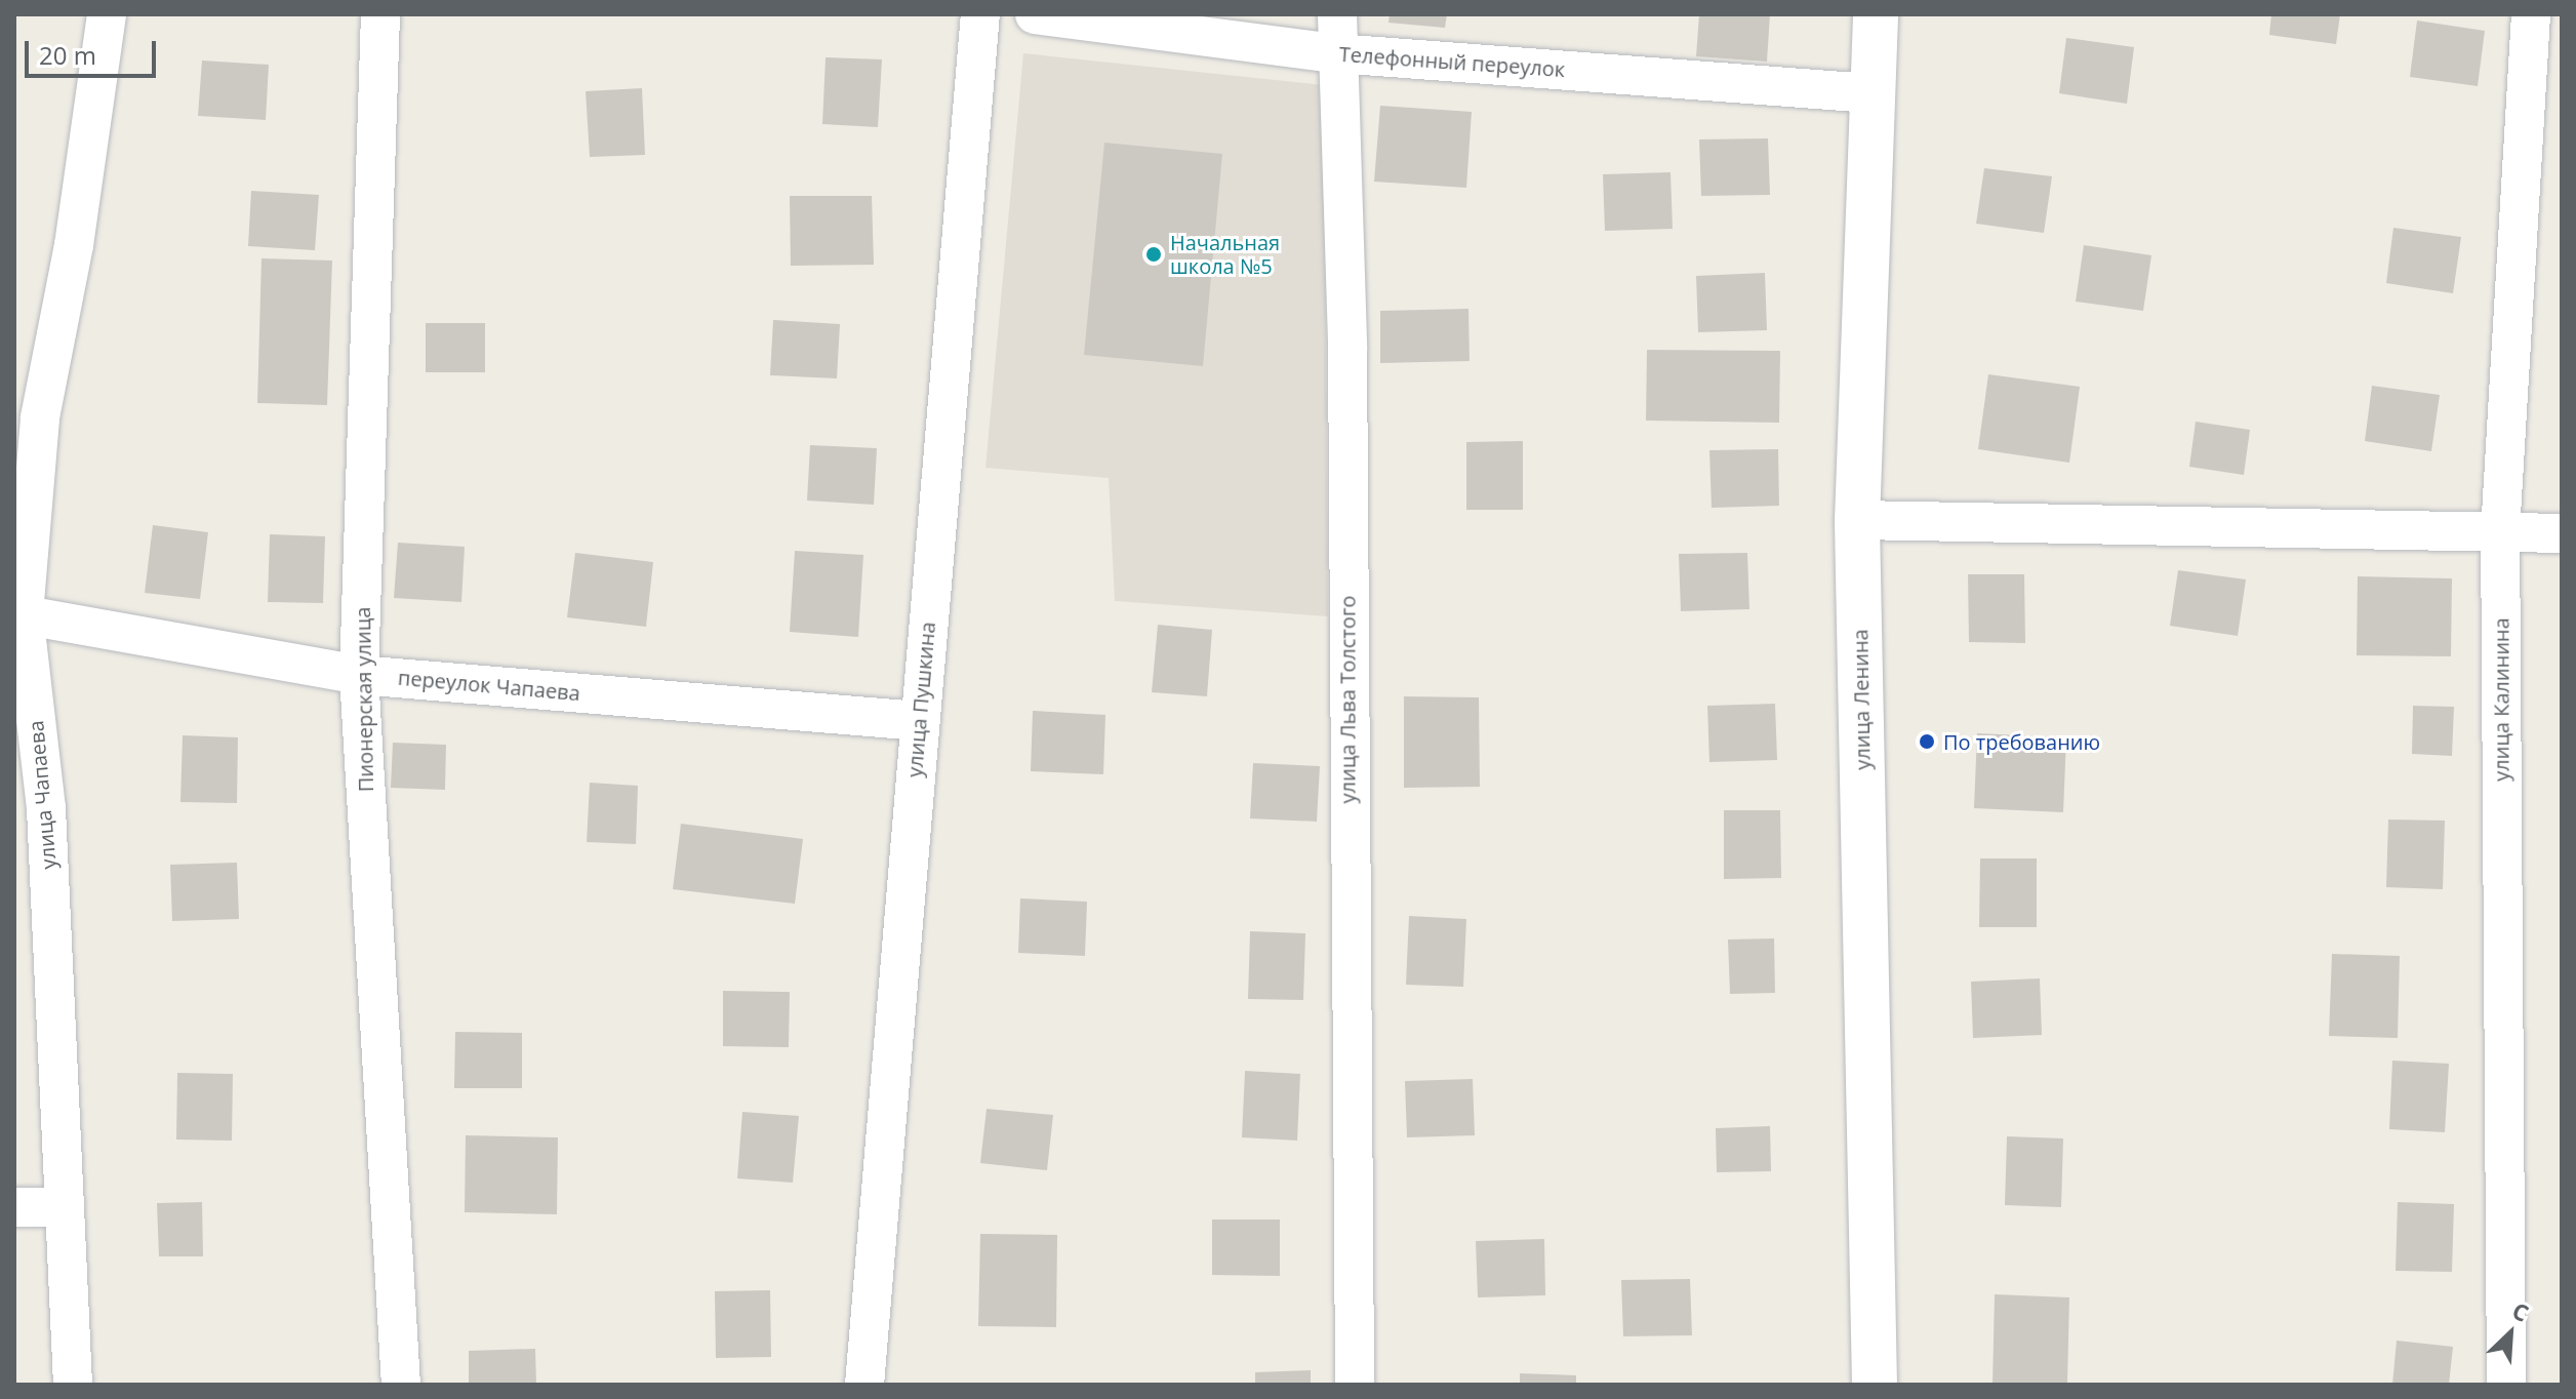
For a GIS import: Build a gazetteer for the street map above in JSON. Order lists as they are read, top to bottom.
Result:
{
  "streets": {
    "street": [
      "Телефонный переулок",
      "переулок Чапаева",
      "Пионерская улица",
      "улица Пушкина",
      "улица Льва Толстого",
      "улица Ленина",
      "улица Калинина",
      "улица Чапаева"
    ]
  },
  "crossings": [
    ["Телефонный переулок", "улица Льва Толстого"],
    ["Телефонный переулок", "улица Ленина"],
    ["переулок Чапаева", "Пионерская улица"],
    ["переулок Чапаева", "улица Пушкина"],
    ["переулок Чапаева", "улица Чапаева"]
  ],
  "places": ["Начальная школа №5", "По требованию"],
  "scale_bar": "20 m",
  "north": "top right"
}
